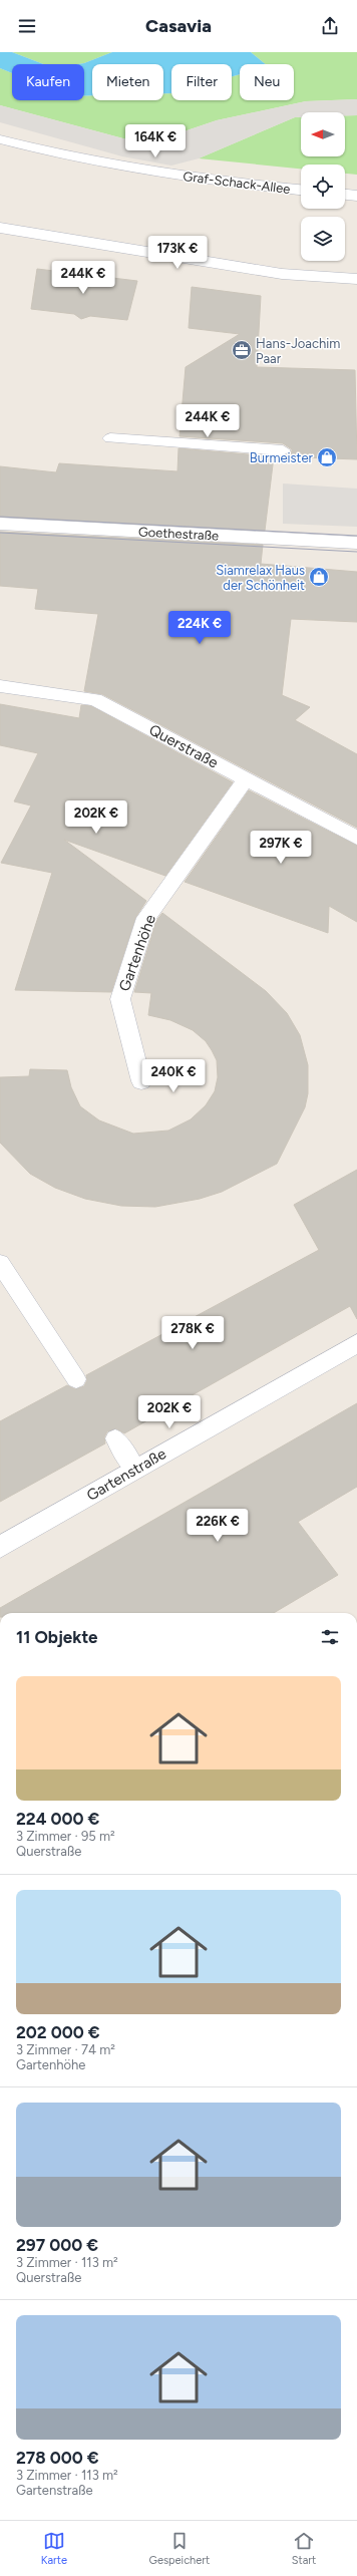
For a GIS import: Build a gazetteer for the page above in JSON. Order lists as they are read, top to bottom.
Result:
{
  "streets": {
    "street": [
      "Graf-Schack-Allee",
      "Goethestraße",
      "Querstraße",
      "Gartenhöhe",
      "Gartenstraße"
    ]
  },
  "crossings": [
    ["Querstraße", "Gartenhöhe"]
  ],
  "places": {
    "office": ["Hans-Joachim Paar"],
    "shop": ["Burmeister", "Siamrelax Haus der Schönheit"]
  },
  "north": "left",
  "page": {
    "header": "Casavia",
    "chip": [
      "Kaufen",
      "Mieten",
      "Filter",
      "Neu"
    ],
    "price": [
      "164K €",
      "173K €",
      "244K €",
      "244K €",
      "224K €",
      "202K €",
      "297K €",
      "240K €",
      "278K €",
      "202K €",
      "226K €"
    ],
    "heading": "11 Objekte",
    "list": [
      {
        "name": "224 000 €",
        "note": "3 Zimmer · 95 m² · Querstraße"
      },
      {
        "name": "202 000 €",
        "note": "3 Zimmer · 74 m² · Gartenhöhe"
      },
      {
        "name": "297 000 €",
        "note": "3 Zimmer · 113 m² · Querstraße"
      },
      {
        "name": "278 000 €",
        "note": "3 Zimmer · 113 m² · Gartenstraße"
      }
    ],
    "tabs": ["Karte", "Gespeichert", "Start"]
  }
}
